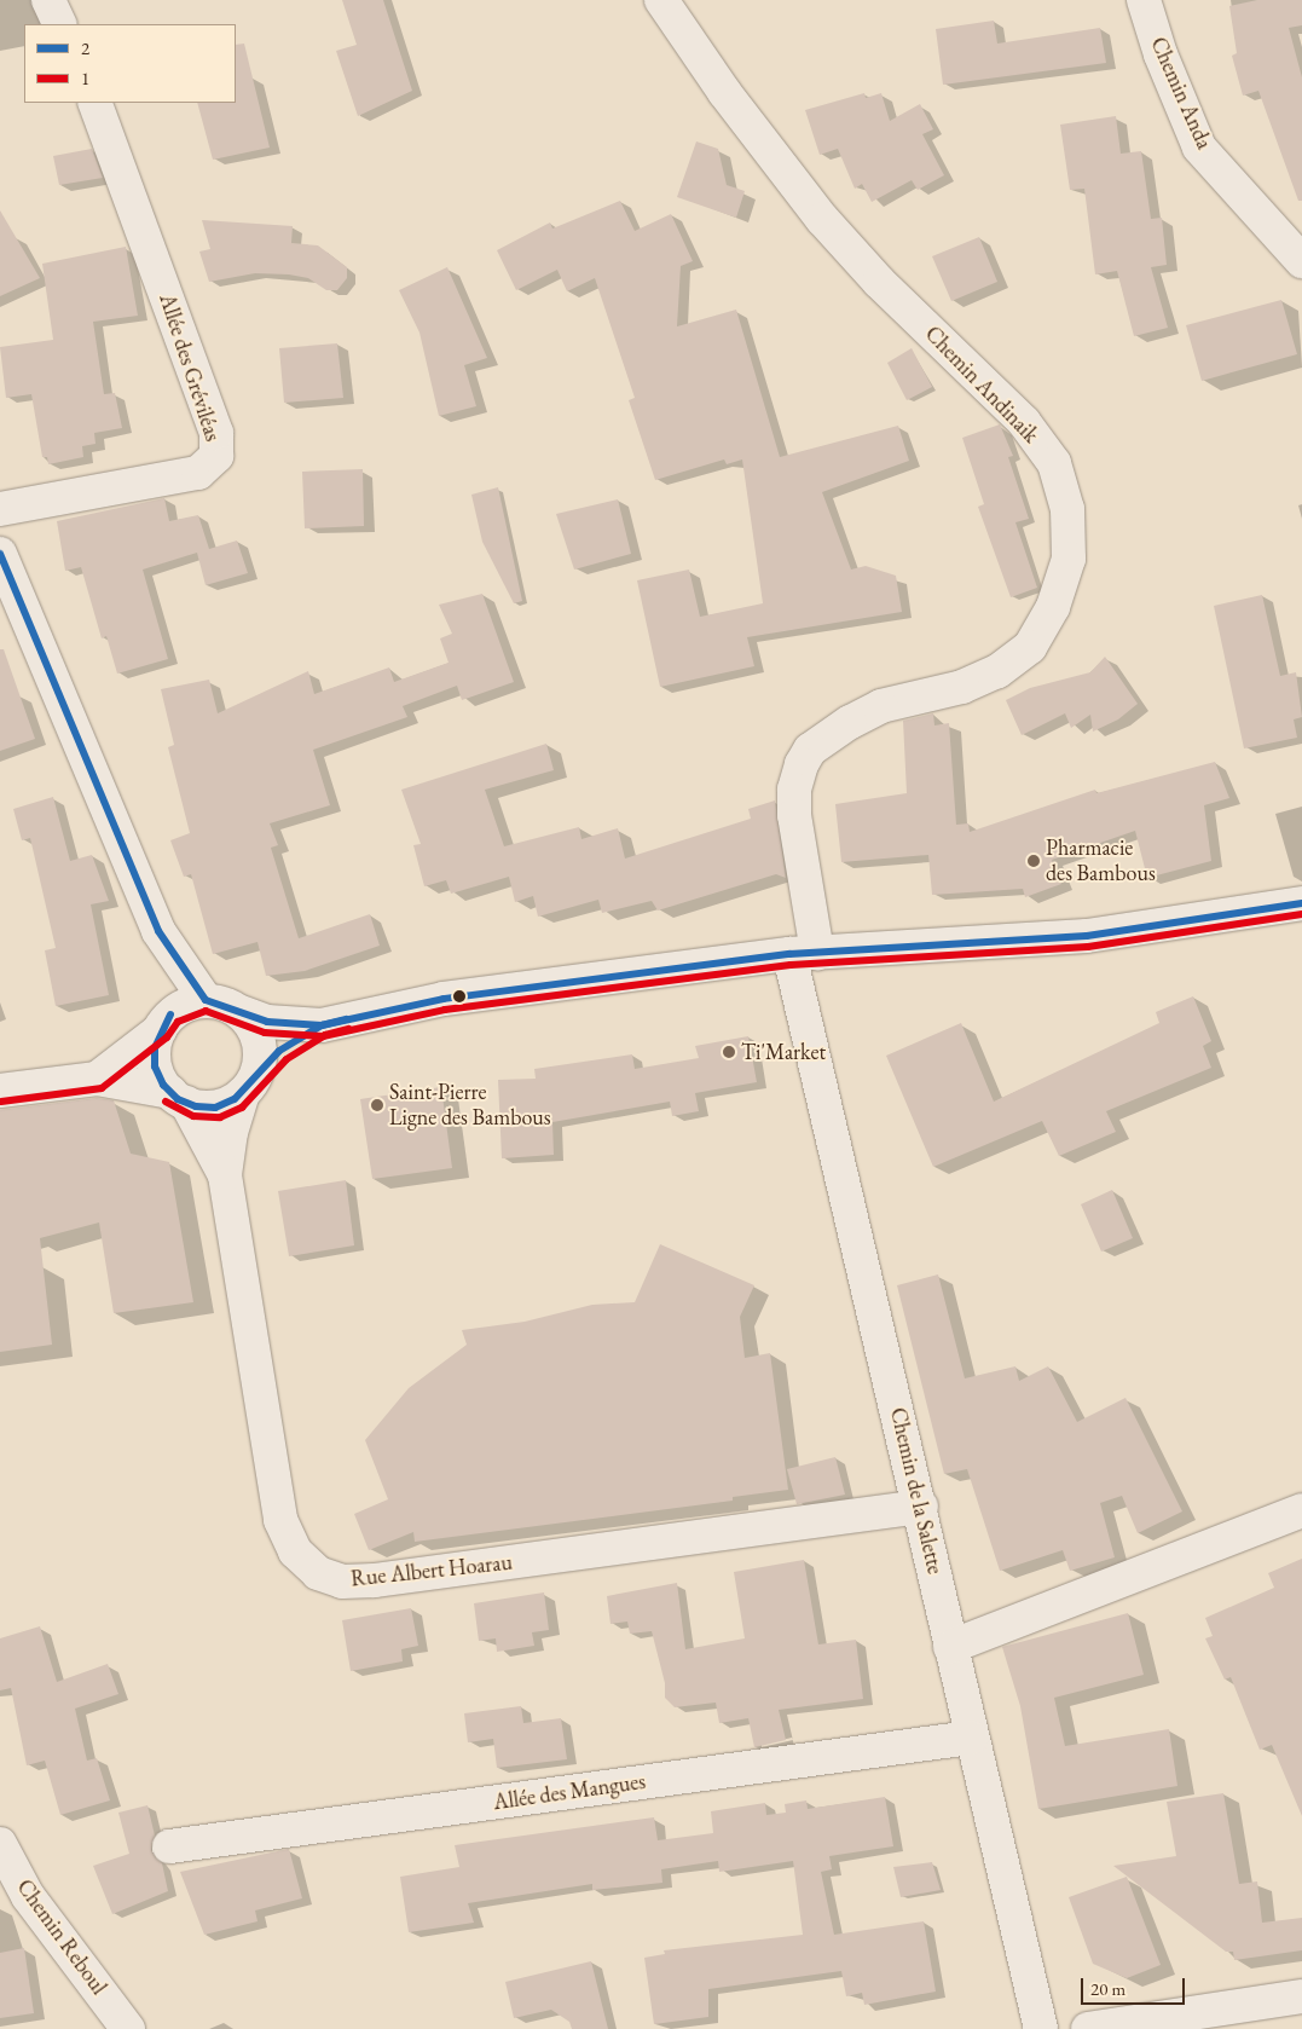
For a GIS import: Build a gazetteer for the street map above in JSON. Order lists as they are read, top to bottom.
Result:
{
  "streets": {
    "street": [
      "Chemin Anda",
      "Allée des Gréviléas",
      "Chemin Andinaik",
      "Chemin de la Salette",
      "Rue Albert Hoarau",
      "Allée des Mangues",
      "Chemin Reboul"
    ]
  },
  "crossings": [
    ["Chemin Andinaik", "Chemin de la Salette"],
    ["Chemin de la Salette", "Rue Albert Hoarau"],
    ["Chemin de la Salette", "Allée des Mangues"]
  ],
  "places": ["Pharmacie des Bambous", "Ti'Market", "Saint-Pierre Ligne des Bambous"],
  "lines": ["transit line 2", "transit line 1"],
  "legend": ["2", "1"],
  "scale_bar": "20 m"
}
